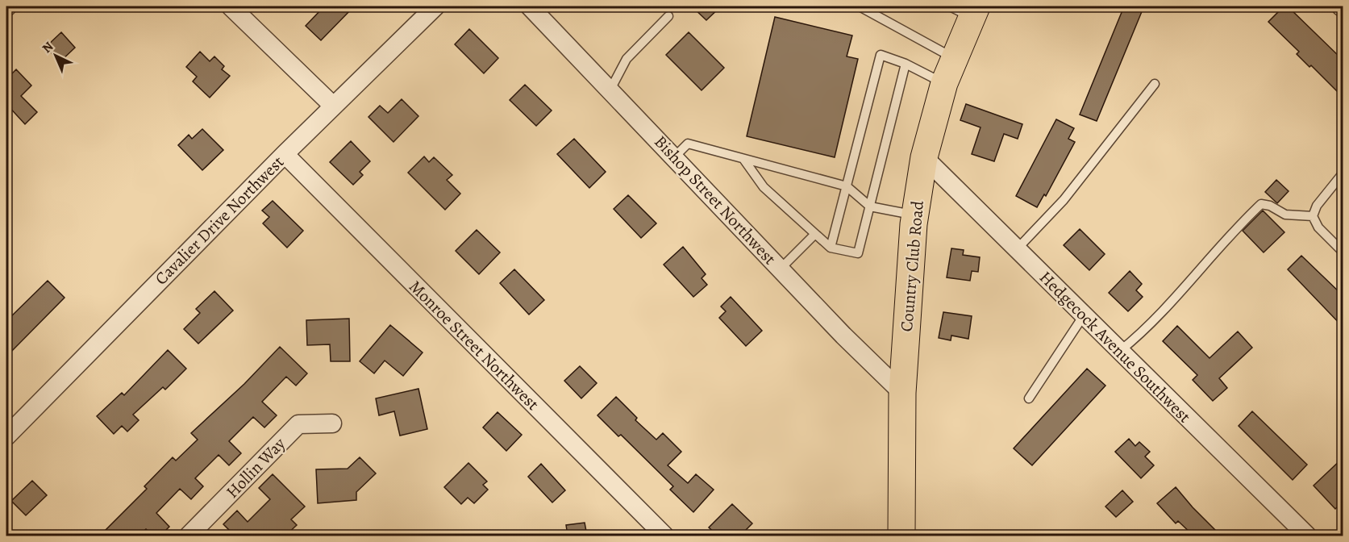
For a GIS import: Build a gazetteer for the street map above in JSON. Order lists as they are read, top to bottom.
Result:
{
  "streets": {
    "main road": ["Country Club Road"],
    "street": [
      "Bishop Street Northwest",
      "Cavalier Drive Northwest",
      "Monroe Street Northwest",
      "Hedgecock Avenue Southwest",
      "Hollin Way"
    ]
  },
  "crossings": [
    ["Bishop Street Northwest", "Country Club Road"],
    ["Cavalier Drive Northwest", "Monroe Street Northwest"],
    ["Country Club Road", "Hedgecock Avenue Southwest"]
  ],
  "north": "top left"
}
